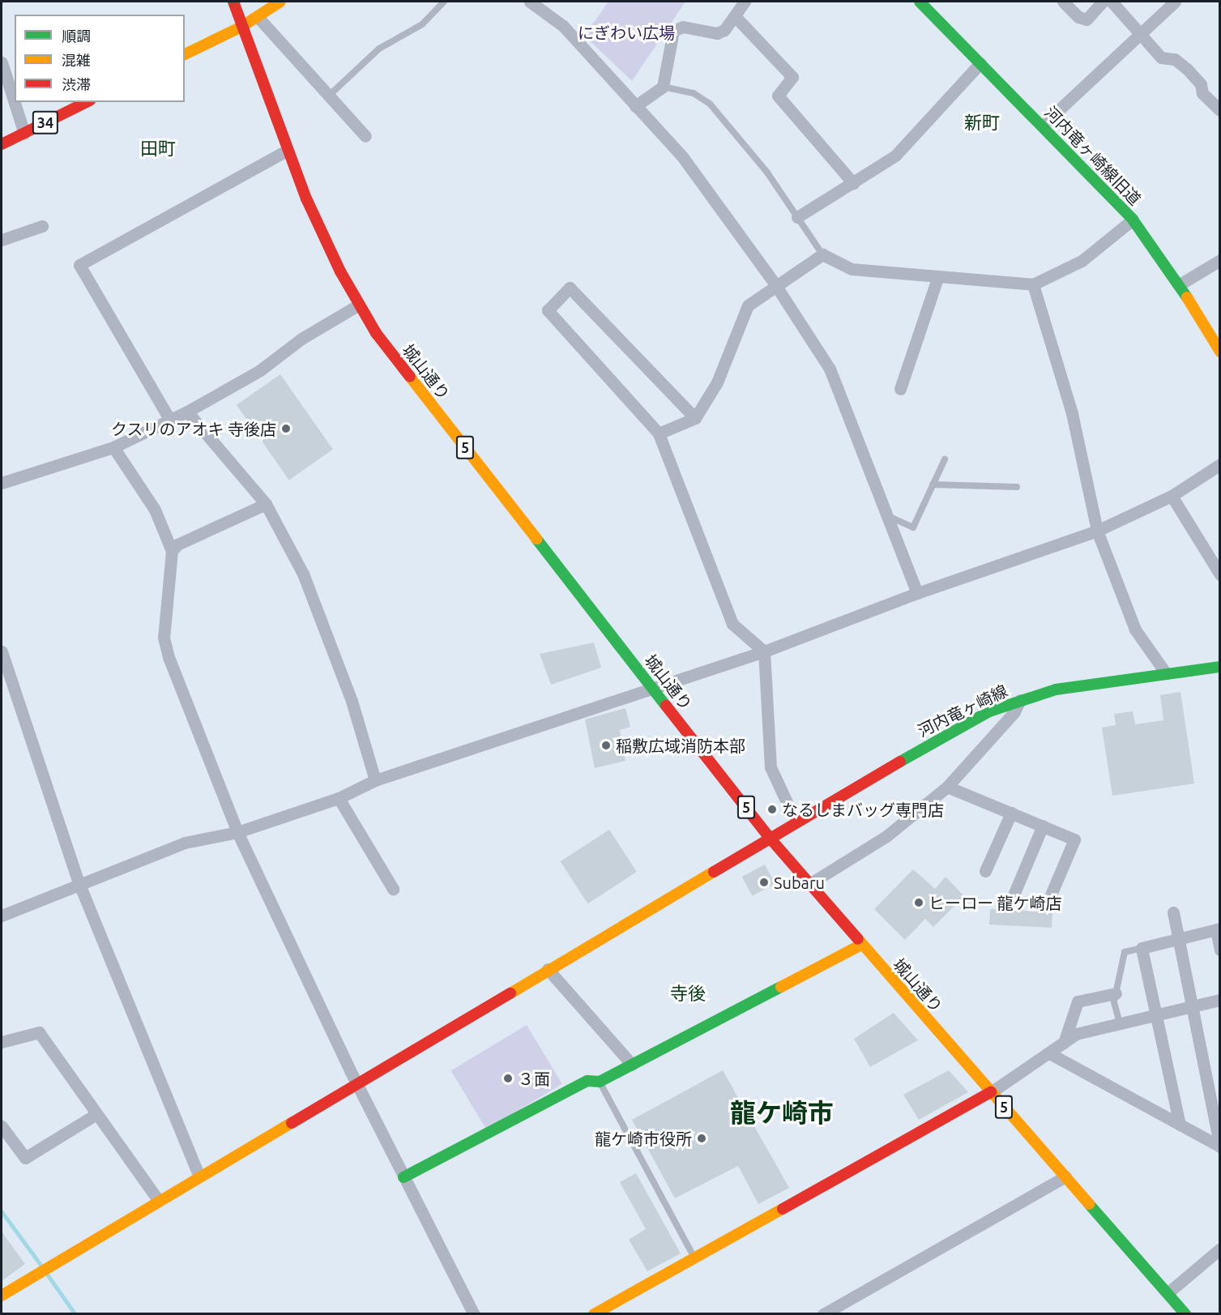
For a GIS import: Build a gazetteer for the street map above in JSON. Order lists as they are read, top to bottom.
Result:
{
  "streets": {
    "street": [
      "34",
      "河内竜ヶ崎線旧道",
      "城山通り",
      "5",
      "河内竜ヶ崎線"
    ]
  },
  "crossings": [
    ["城山通り", "河内竜ヶ崎線"]
  ],
  "districts": [
    "新町",
    "田町",
    "寺後",
    "龍ケ崎市"
  ],
  "parks": ["にぎわい広場"],
  "places": [
    "クスリのアオキ 寺後店",
    "稲敷広域消防本部",
    "なるしまバッグ専門店",
    "Subaru",
    "ヒーロー 龍ケ崎店",
    "３面",
    "龍ケ崎市役所"
  ],
  "legend": ["順調", "混雑", "渋滞"]
}
